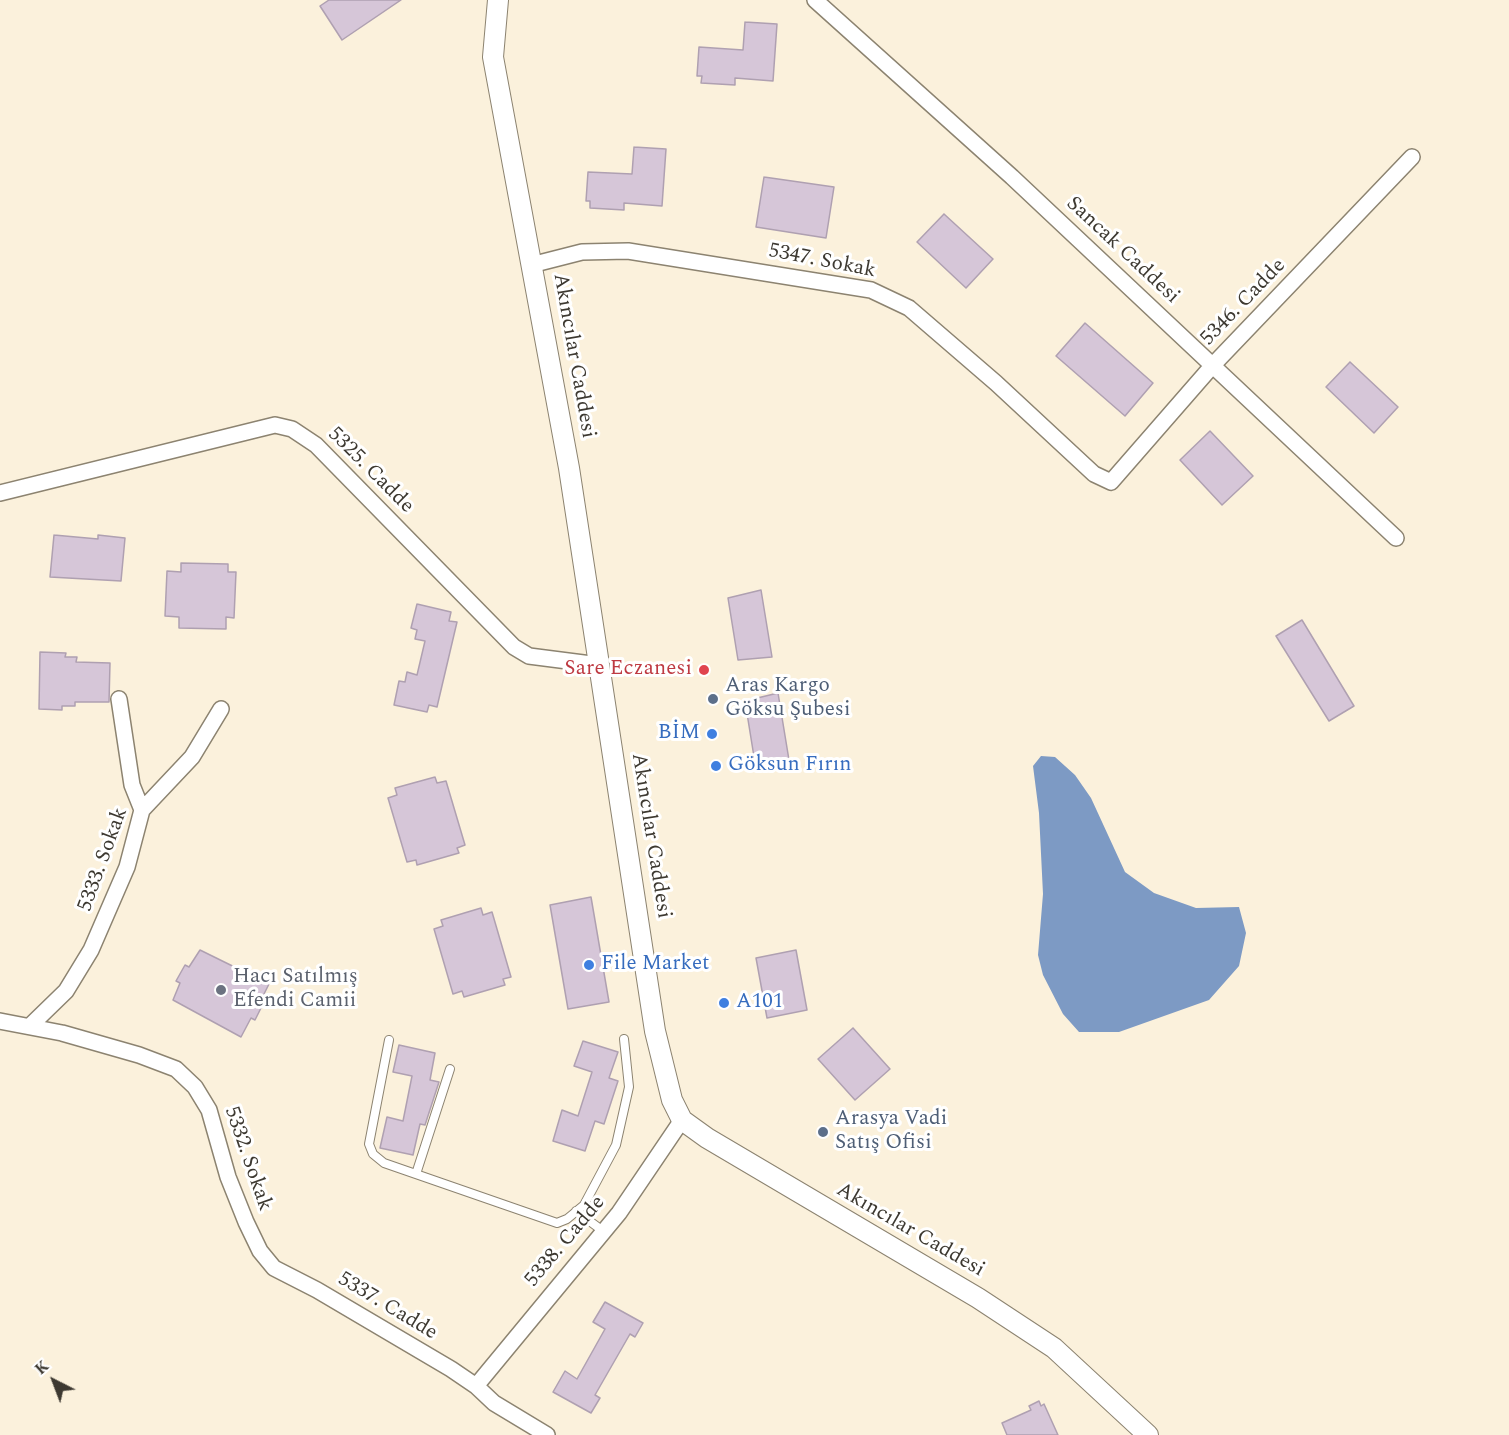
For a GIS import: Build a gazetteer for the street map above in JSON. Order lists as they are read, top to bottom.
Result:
{
  "streets": {
    "street": [
      "Sancak Caddesi",
      "5347. Sokak",
      "5346. Cadde",
      "Akıncılar Caddesi",
      "5325. Cadde",
      "5333. Sokak",
      "5332. Sokak",
      "5338. Cadde",
      "5337. Cadde"
    ]
  },
  "crossings": [
    ["Sancak Caddesi", "5346. Cadde"],
    ["5347. Sokak", "5346. Cadde"],
    ["5347. Sokak", "Akıncılar Caddesi"],
    ["Akıncılar Caddesi", "5325. Cadde"],
    ["Akıncılar Caddesi", "5338. Cadde"],
    ["5333. Sokak", "5332. Sokak"],
    ["5332. Sokak", "5337. Cadde"],
    ["5338. Cadde", "5337. Cadde"]
  ],
  "places": [
    "Sare Eczanesi",
    "Aras Kargo Göksu Şubesi",
    "BİM",
    "Göksun Fırın",
    "File Market",
    "Hacı Satılmış Efendi Camii",
    "A101",
    "Arasya Vadi Satış Ofisi"
  ],
  "north": "top left"
}
